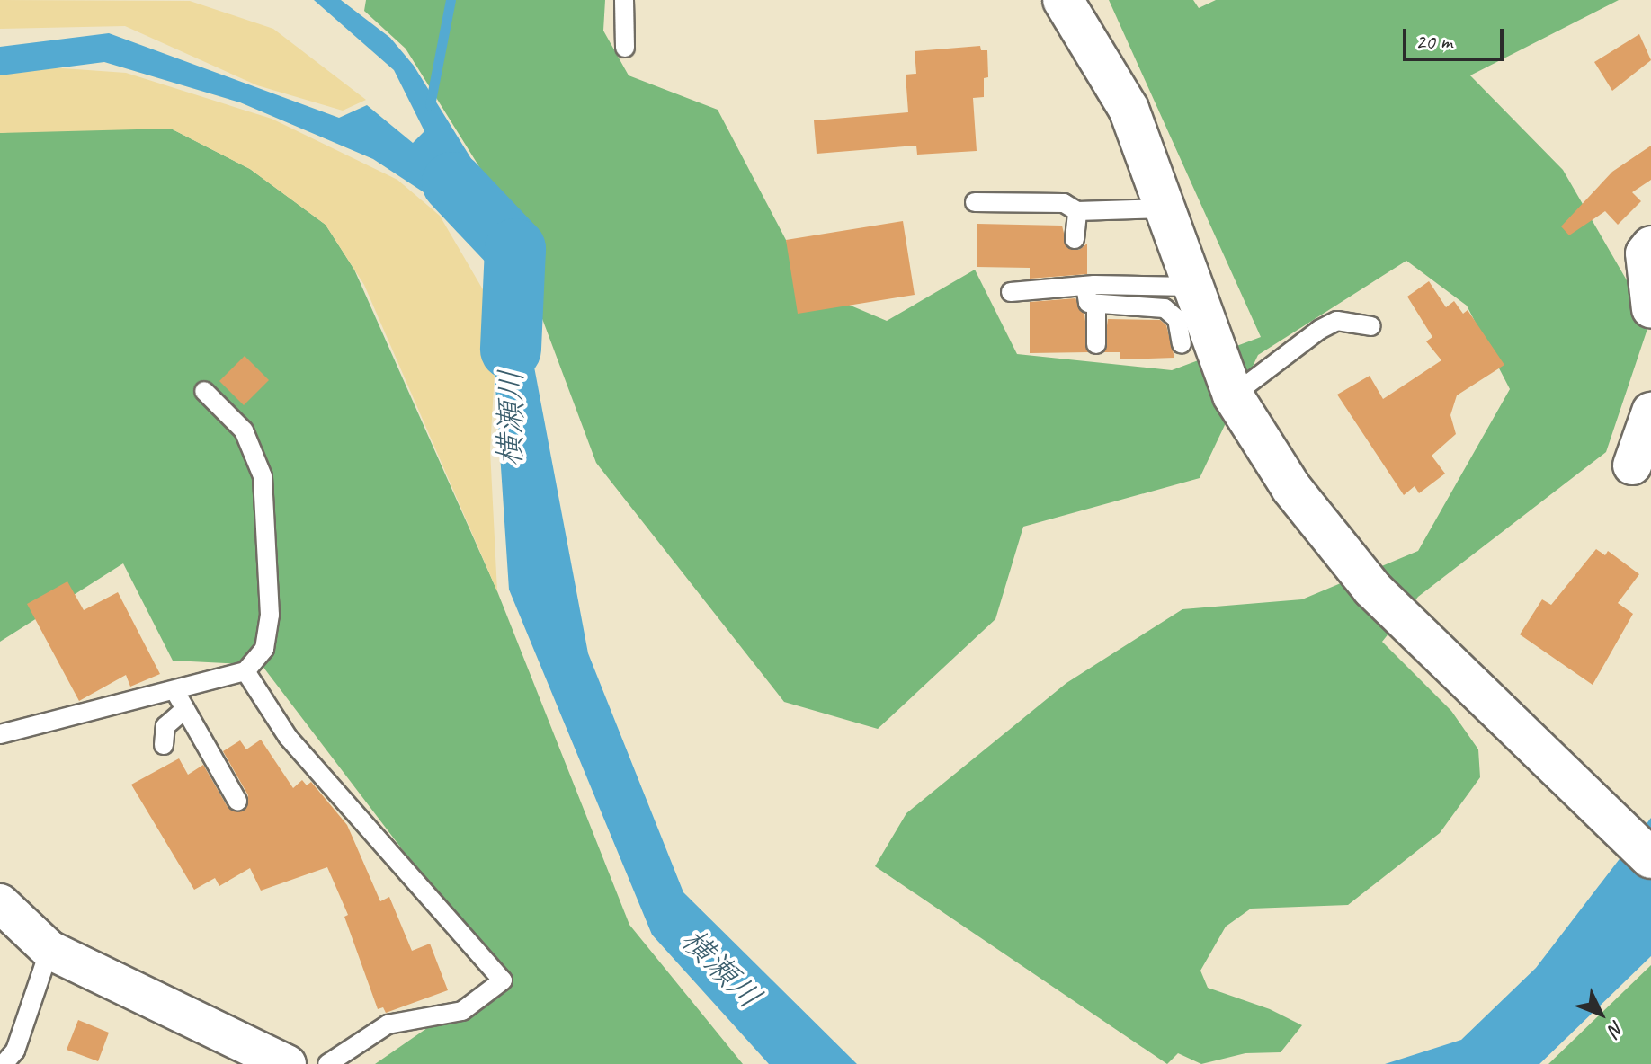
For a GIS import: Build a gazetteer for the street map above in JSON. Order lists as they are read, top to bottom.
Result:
{
  "water": ["横瀬川"],
  "scale_bar": "20 m",
  "north": "bottom right"
}
